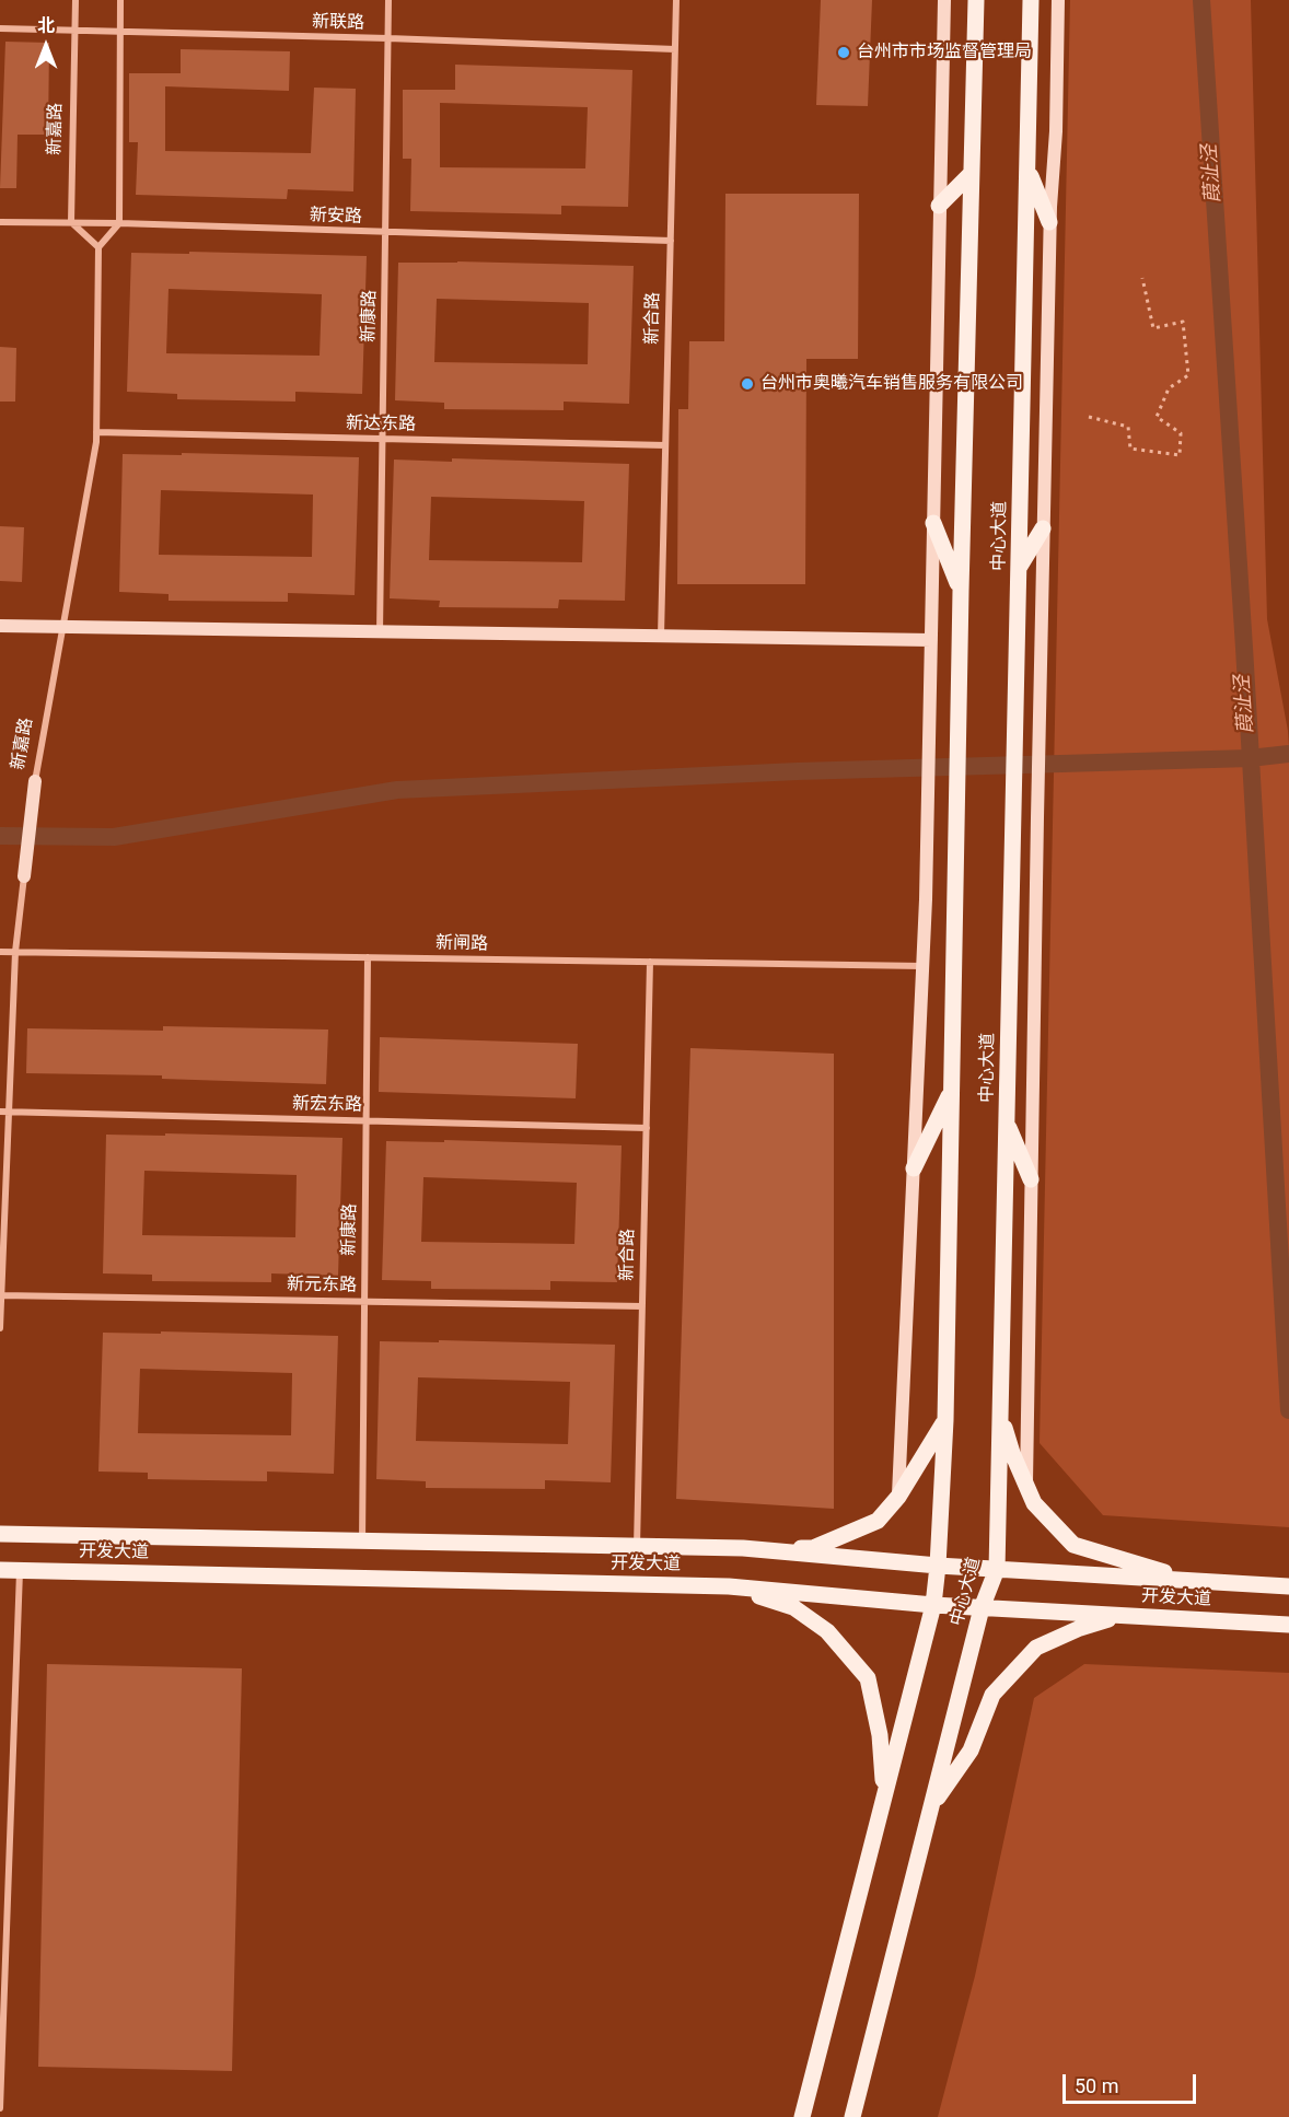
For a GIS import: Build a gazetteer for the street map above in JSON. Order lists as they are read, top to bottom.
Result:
{
  "streets": {
    "main road": ["新嘉路", "中心大道", "开发大道"],
    "street": [
      "新联路",
      "新安路",
      "新康路",
      "新合路",
      "新达东路",
      "新闸路",
      "新宏东路",
      "新元东路"
    ]
  },
  "crossings": [
    ["新联路", "新嘉路"],
    ["新联路", "新康路"],
    ["新联路", "新合路"],
    ["新嘉路", "新安路"],
    ["新嘉路", "新达东路"],
    ["新嘉路", "新闸路"],
    ["新嘉路", "新宏东路"],
    ["新嘉路", "新元东路"],
    ["新安路", "新康路"],
    ["新安路", "新合路"],
    ["新康路", "新达东路"],
    ["新康路", "新闸路"],
    ["新康路", "新宏东路"],
    ["新康路", "新元东路"],
    ["新康路", "开发大道"],
    ["新合路", "新达东路"],
    ["新合路", "新闸路"],
    ["新合路", "新宏东路"],
    ["新合路", "新元东路"],
    ["新合路", "开发大道"],
    ["中心大道", "开发大道"]
  ],
  "water": ["葭沚泾"],
  "places": ["台州市市场监督管理局", "台州市奥曦汽车销售服务有限公司"],
  "scale_bar": "50 m",
  "north": "top"
}
